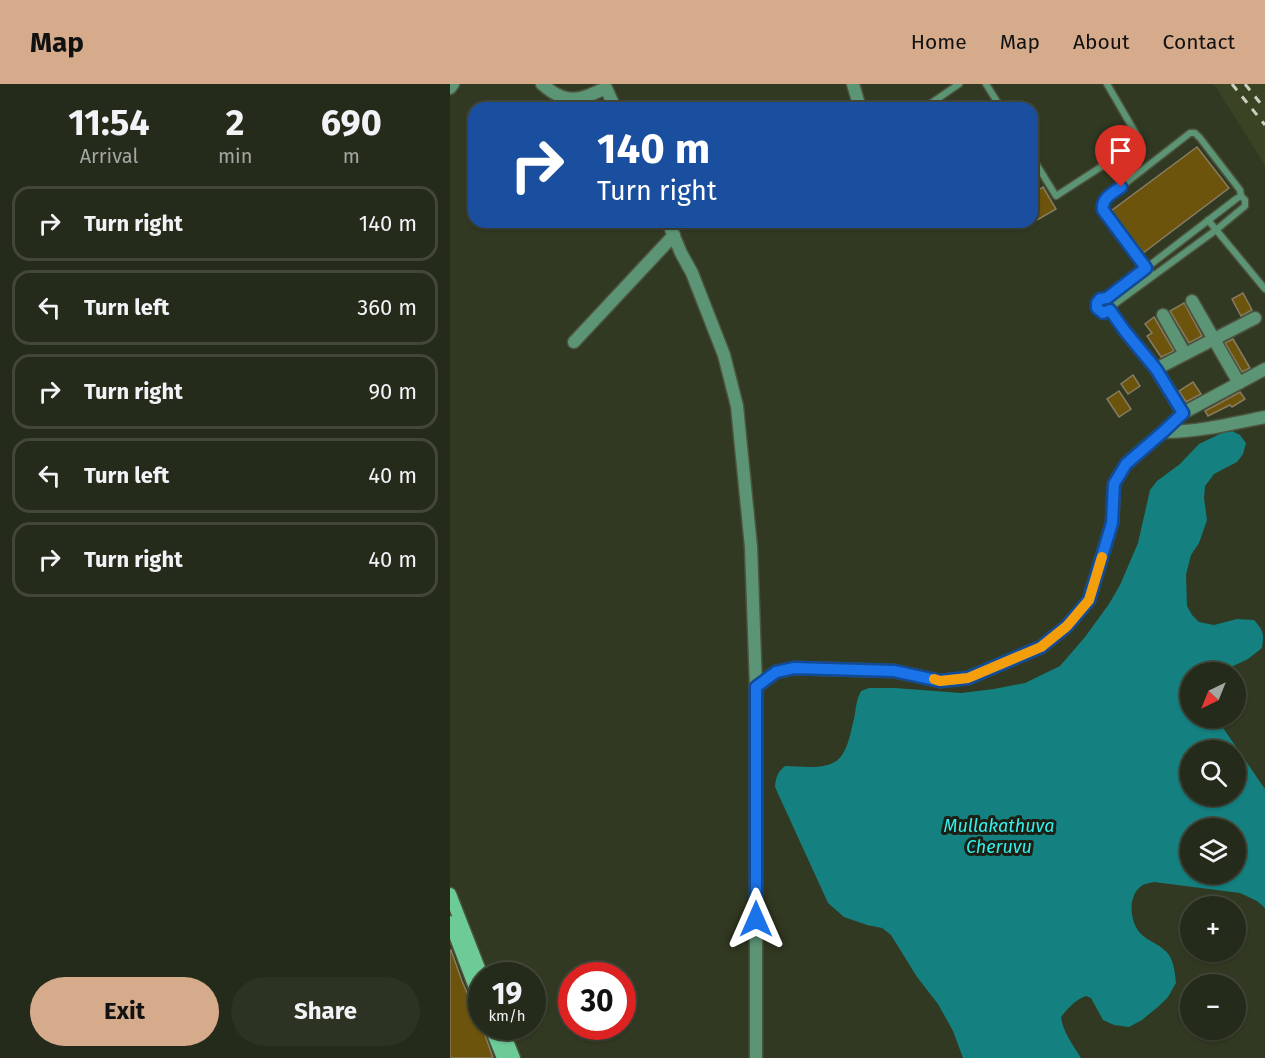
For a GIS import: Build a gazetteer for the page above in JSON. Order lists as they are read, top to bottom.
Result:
{
  "water": ["Mullakathuva Cheruvu"],
  "north": "bottom left",
  "page": {
    "header": "Map",
    "nav": [
      "Home",
      "Map",
      "About",
      "Contact"
    ],
    "eta": [
      "11:54",
      "Arrival",
      "2",
      "min",
      "690",
      "m"
    ],
    "turn": ["140 m", "Turn right"],
    "list": [
      {
        "name": "Turn right",
        "value": "140 m"
      },
      {
        "name": "Turn left",
        "value": "360 m"
      },
      {
        "name": "Turn right",
        "value": "90 m"
      },
      {
        "name": "Turn left",
        "value": "40 m"
      },
      {
        "name": "Turn right",
        "value": "40 m"
      }
    ],
    "map_buttons": ["+", "−"],
    "speed": "19 km/h",
    "limit": "30",
    "buttons": ["Exit", "Share"]
  }
}
